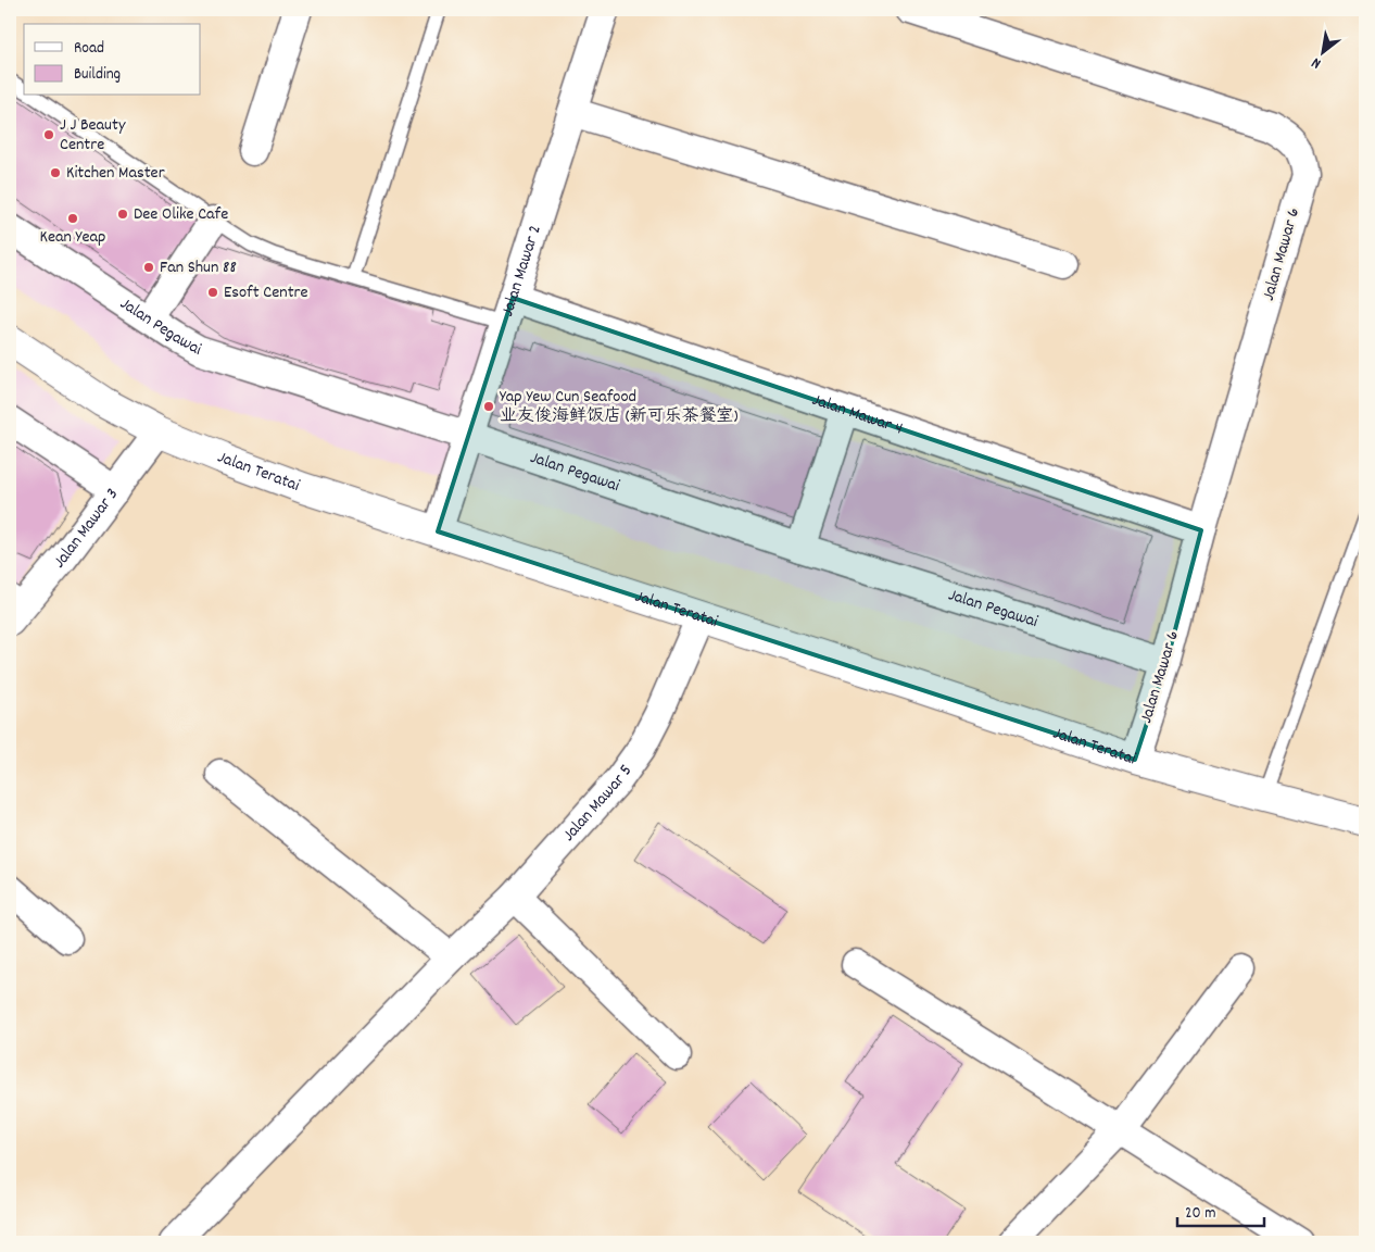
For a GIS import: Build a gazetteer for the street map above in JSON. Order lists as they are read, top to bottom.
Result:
{
  "streets": {
    "street": [
      "Jalan Mawar 6",
      "Jalan Mawar 2",
      "Jalan Pegawai",
      "Jalan Mawar 4",
      "Jalan Teratai",
      "Jalan Mawar 3",
      "Jalan Mawar 5"
    ]
  },
  "crossings": [
    ["Jalan Mawar 6", "Jalan Pegawai"],
    ["Jalan Mawar 6", "Jalan Mawar 4"],
    ["Jalan Mawar 6", "Jalan Teratai"],
    ["Jalan Mawar 2", "Jalan Pegawai"],
    ["Jalan Mawar 2", "Jalan Mawar 4"],
    ["Jalan Mawar 2", "Jalan Teratai"],
    ["Jalan Teratai", "Jalan Mawar 3"],
    ["Jalan Teratai", "Jalan Mawar 5"]
  ],
  "places": [
    "J J Beauty Centre",
    "Kitchen Master",
    "Dee Olike Cafe",
    "Kean Yeap",
    "Fan Shun 88",
    "Esoft Centre",
    "Yap Yew Cun Seafood 业友俊海鲜饭店 (新可乐茶餐室)"
  ],
  "legend": ["Road", "Building"],
  "scale_bar": "20 m",
  "north": "bottom left"
}
